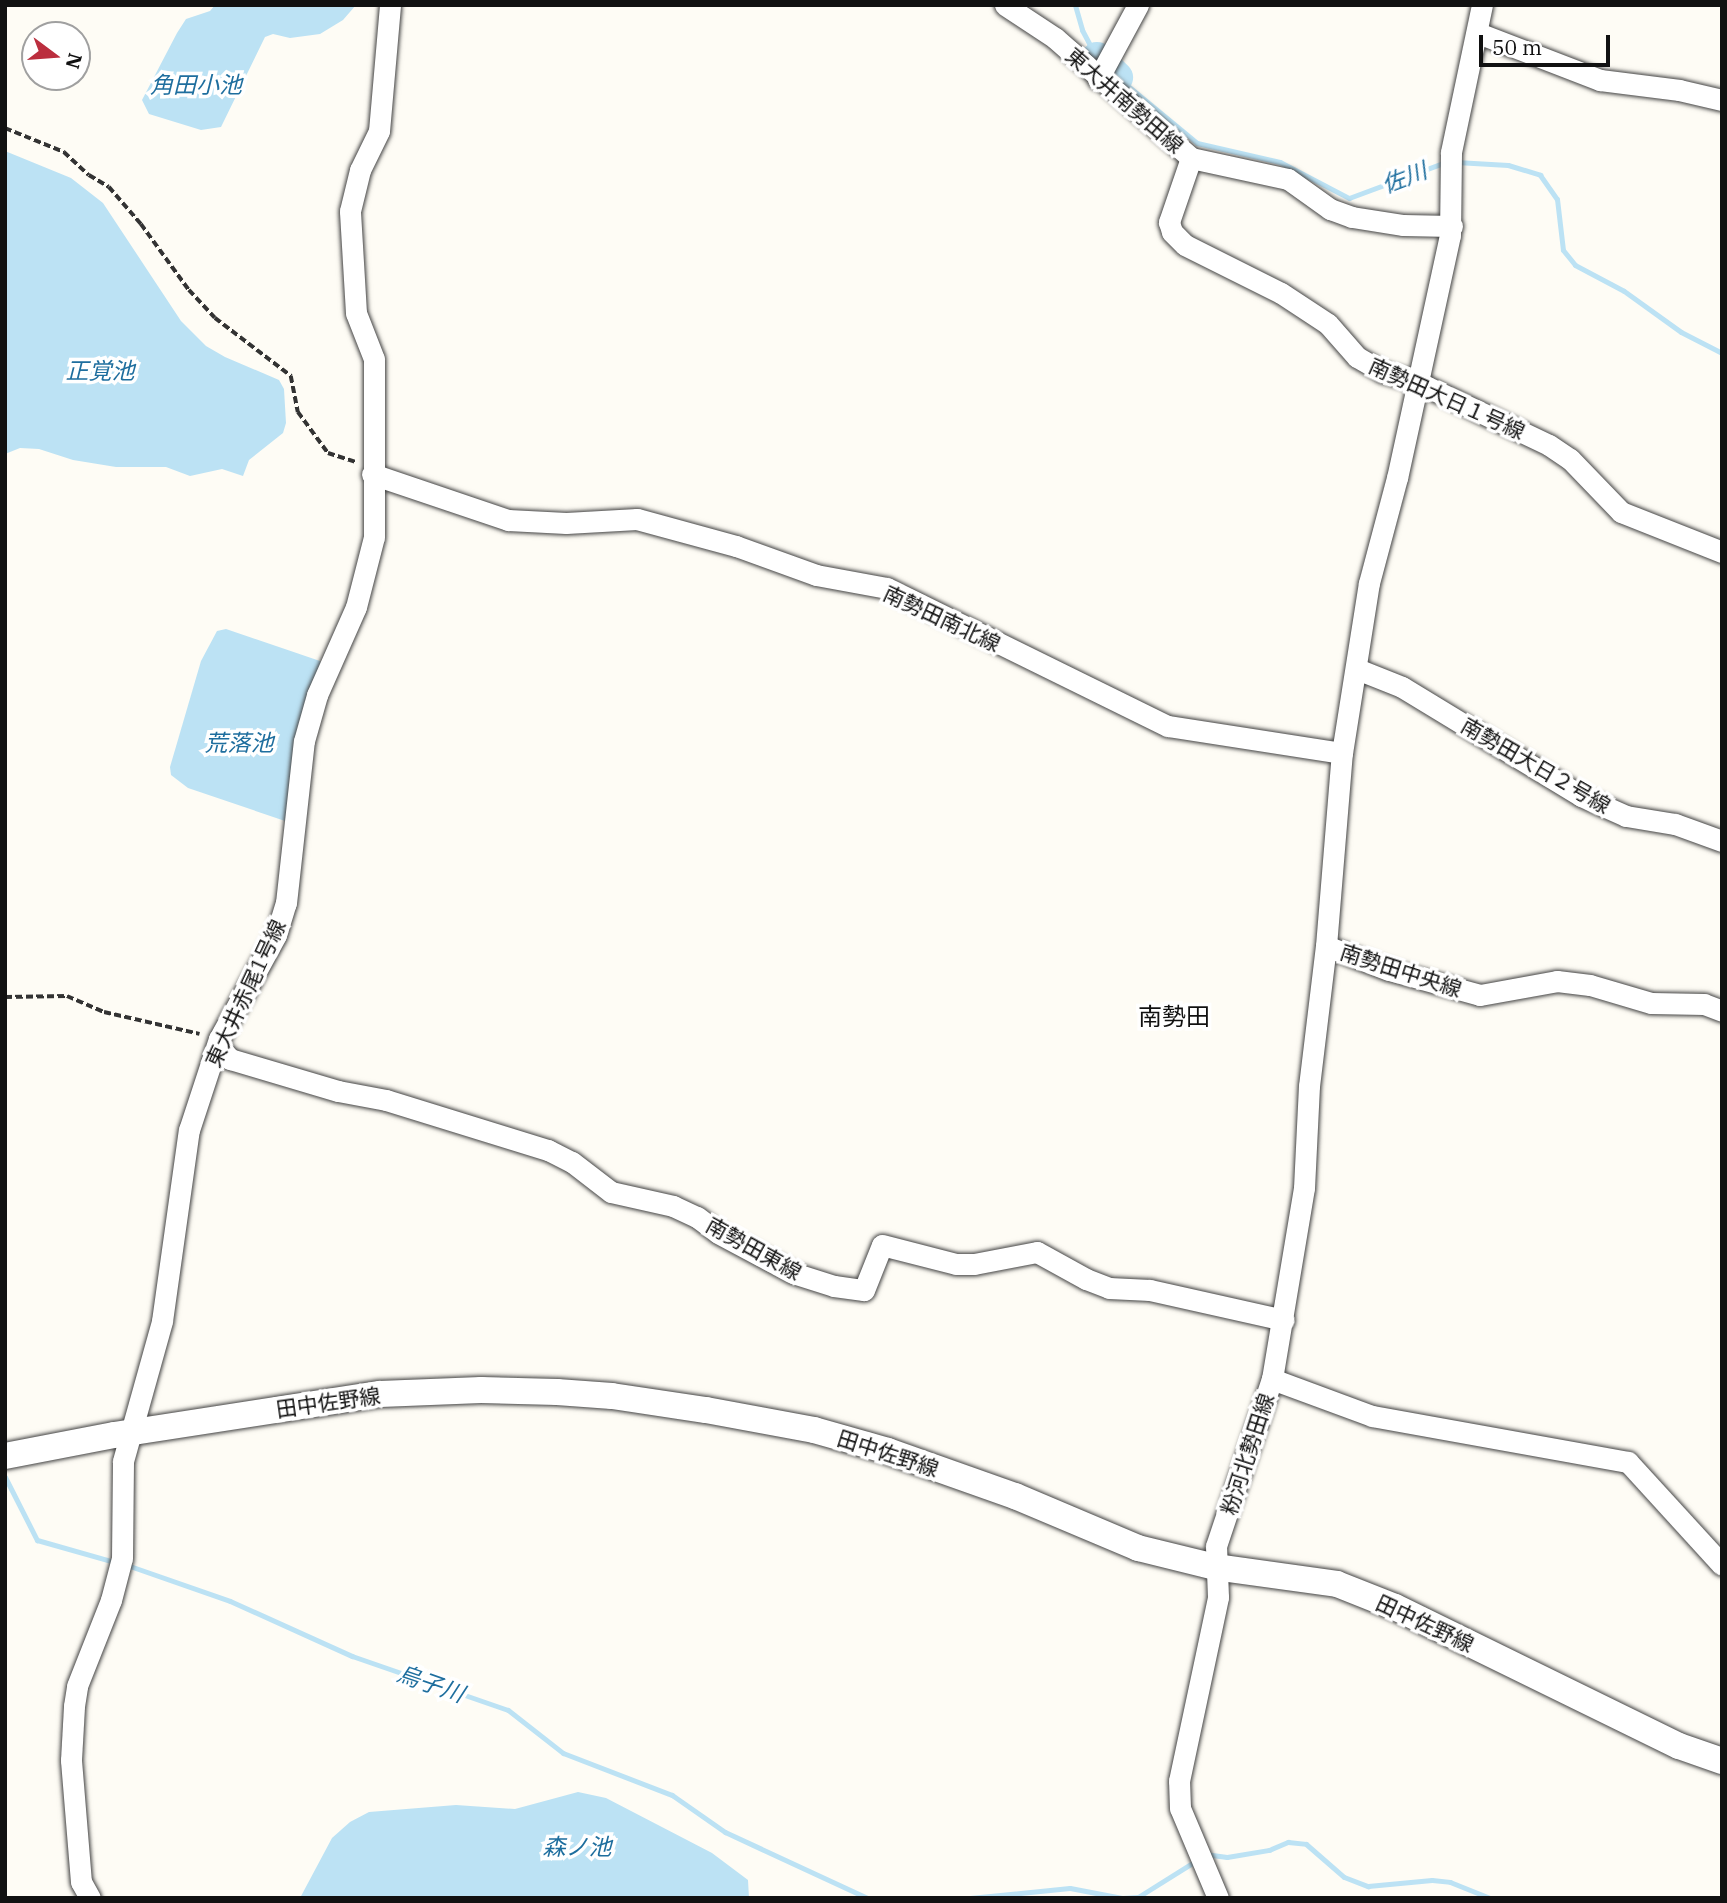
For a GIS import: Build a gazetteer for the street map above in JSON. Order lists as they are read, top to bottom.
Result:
{
  "streets": {
    "street": [
      "東大井南勢田線",
      "南勢田大日１号線",
      "南勢田南北線",
      "南勢田大日２号線",
      "南勢田中央線",
      "東大井赤尾1号線",
      "南勢田東線",
      "田中佐野線",
      "粉河北勢田線"
    ]
  },
  "crossings": [
    ["東大井南勢田線", "南勢田大日１号線"],
    ["南勢田南北線", "東大井赤尾1号線"],
    ["東大井赤尾1号線", "南勢田東線"],
    ["東大井赤尾1号線", "田中佐野線"],
    ["田中佐野線", "粉河北勢田線"]
  ],
  "districts": ["南勢田"],
  "water": [
    "角田小池",
    "佐川",
    "正覚池",
    "荒落池",
    "烏子川",
    "森ノ池"
  ],
  "scale_bar": "50 m",
  "north": "right"
}
